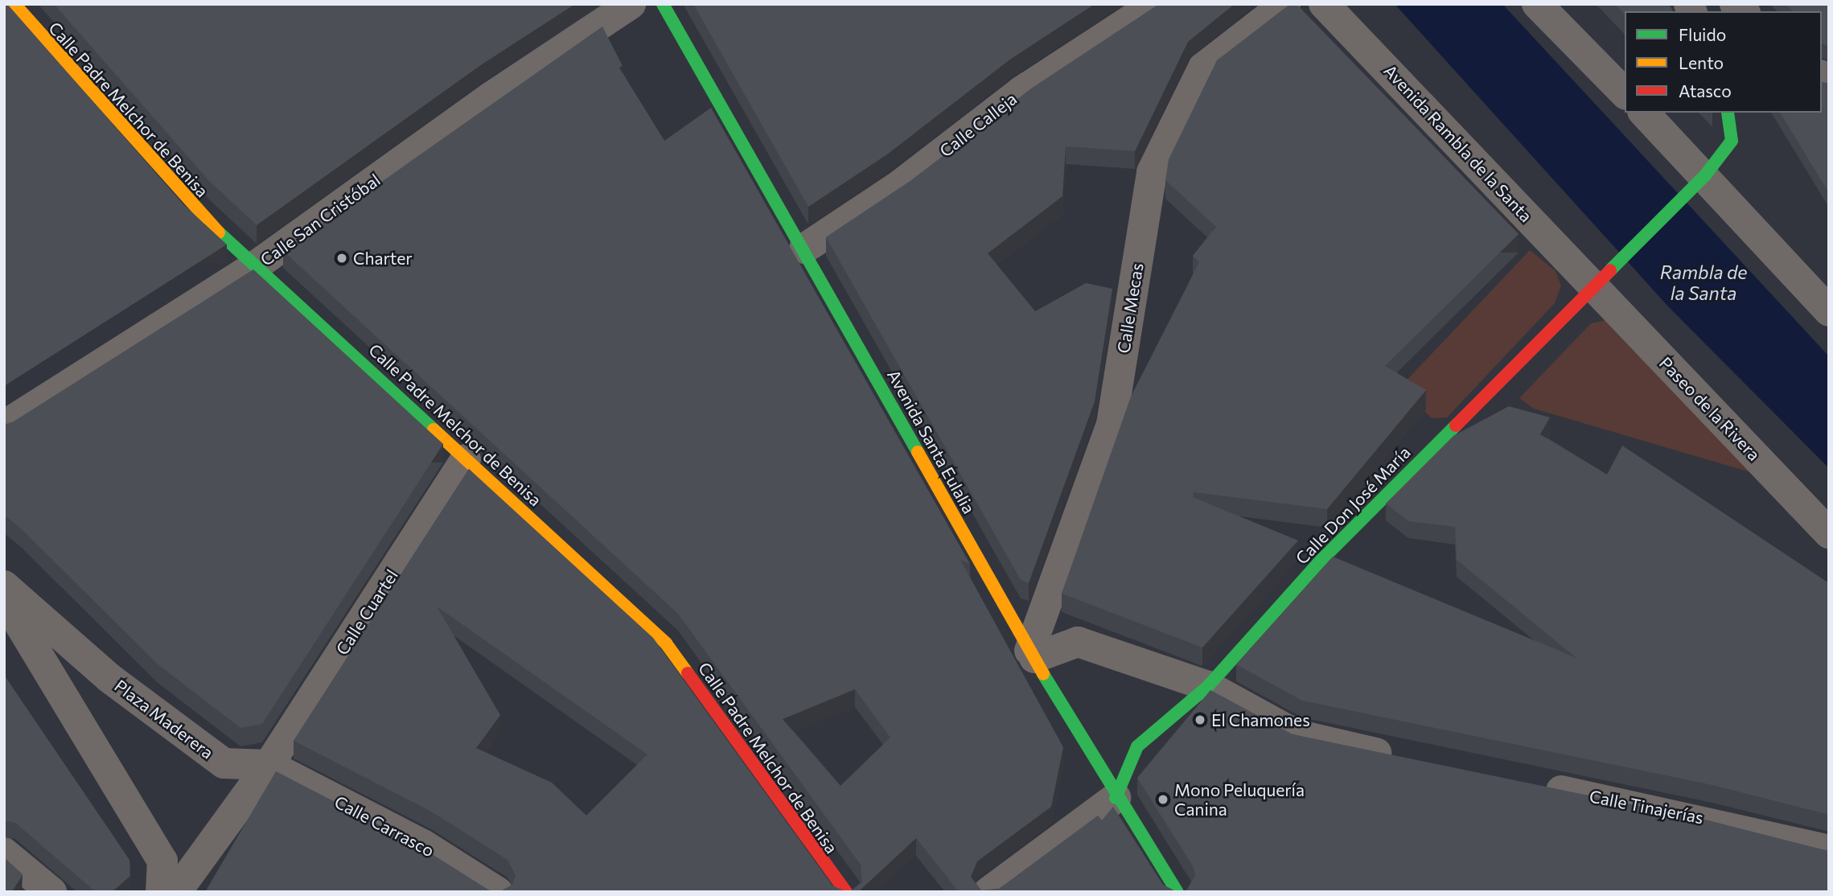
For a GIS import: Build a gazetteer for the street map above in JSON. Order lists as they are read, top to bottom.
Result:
{
  "streets": {
    "street": [
      "Calle Padre Melchor de Benisa",
      "Calle Calleja",
      "Avenida Rambla de la Santa",
      "Calle San Cristóbal",
      "Calle Mecas",
      "Paseo de la Rivera",
      "Avenida Santa Eulalia",
      "Calle Don José María",
      "Calle Cuartel",
      "Plaza Maderera",
      "Calle Tinajerías",
      "Calle Carrasco"
    ]
  },
  "crossings": [
    ["Calle Padre Melchor de Benisa", "Calle San Cristóbal"],
    ["Calle Padre Melchor de Benisa", "Calle Cuartel"],
    ["Calle Calleja", "Avenida Santa Eulalia"],
    ["Avenida Rambla de la Santa", "Paseo de la Rivera"],
    ["Avenida Rambla de la Santa", "Calle Don José María"],
    ["Calle Mecas", "Avenida Santa Eulalia"],
    ["Paseo de la Rivera", "Calle Don José María"],
    ["Calle Cuartel", "Plaza Maderera"],
    ["Calle Cuartel", "Calle Carrasco"],
    ["Plaza Maderera", "Calle Carrasco"]
  ],
  "water": ["Rambla de la Santa"],
  "places": ["Charter", "El Chamones", "Mono Peluquería Canina"],
  "legend": ["Fluido", "Lento", "Atasco"]
}
